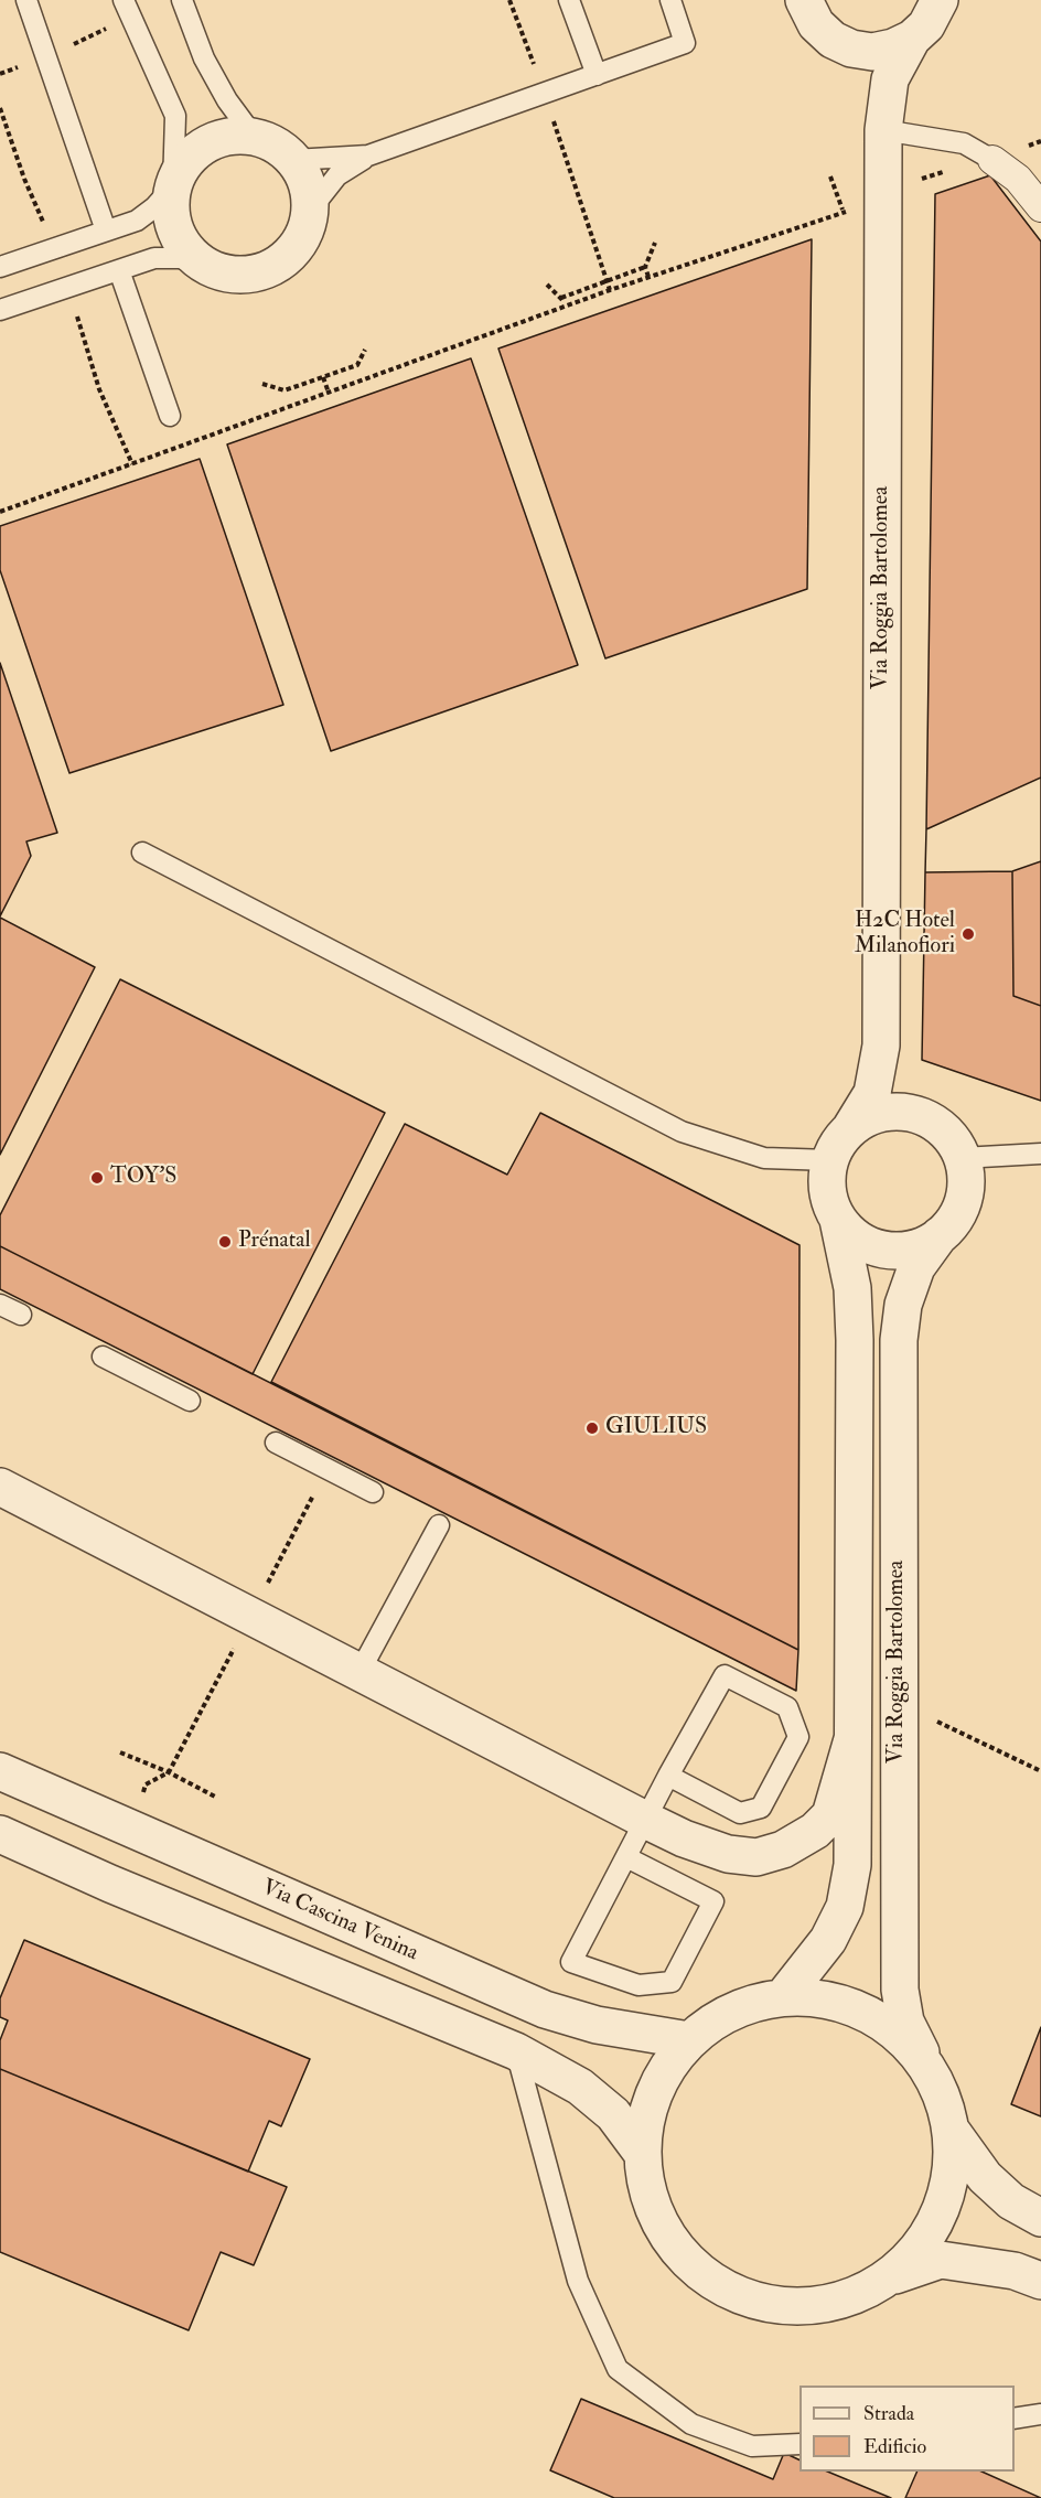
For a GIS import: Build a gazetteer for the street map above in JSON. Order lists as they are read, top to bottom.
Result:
{
  "streets": {
    "street": ["Via Roggia Bartolomea", "Via Cascina Venina"]
  },
  "places": [
    "H2C Hotel Milanofiori",
    "TOY'S",
    "Prénatal",
    "GIULIUS"
  ],
  "legend": ["Strada", "Edificio"]
}
